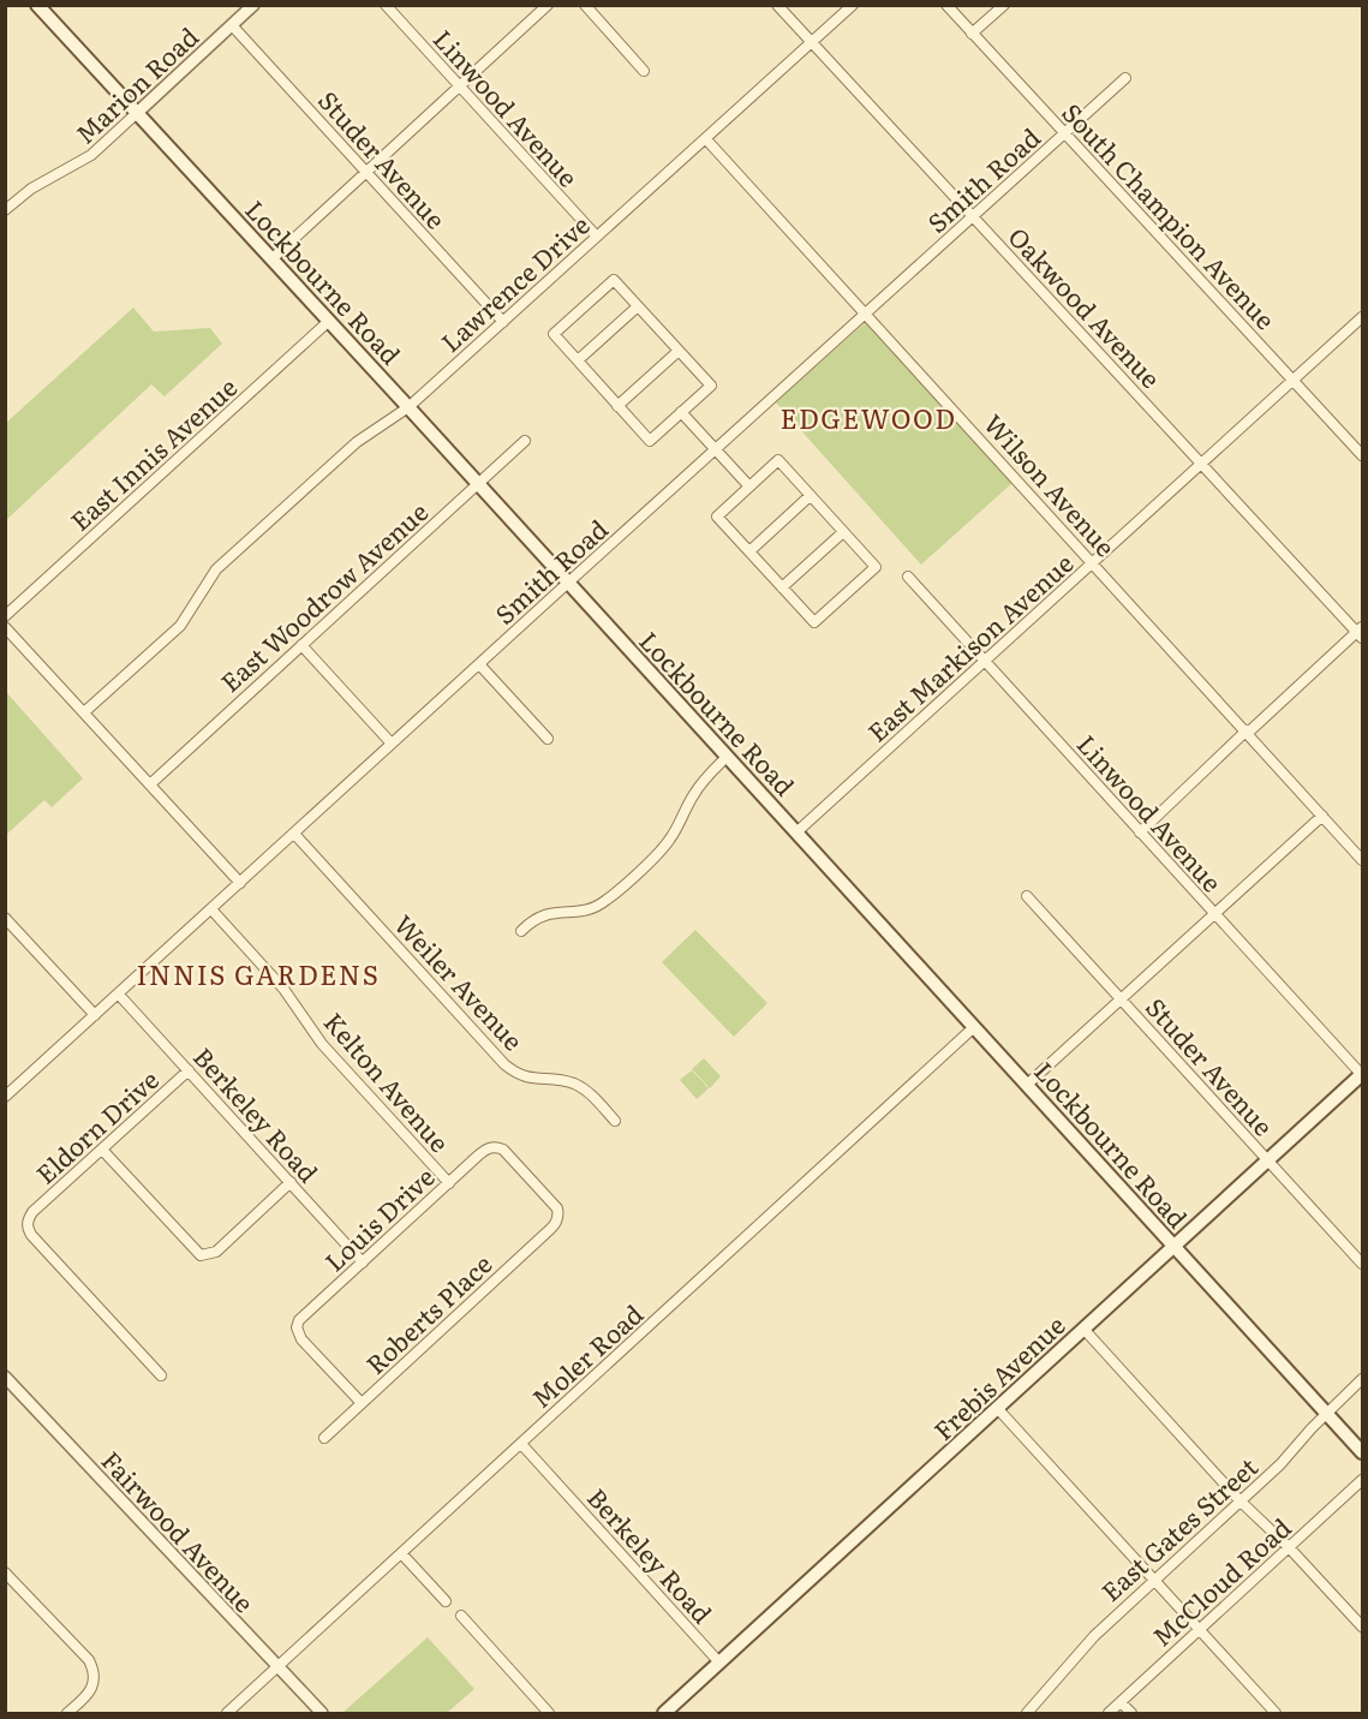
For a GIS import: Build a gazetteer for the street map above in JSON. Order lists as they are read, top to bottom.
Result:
{
  "streets": {
    "main road": ["Lockbourne Road", "Frebis Avenue"],
    "street": [
      "Marion Road",
      "Linwood Avenue",
      "Studer Avenue",
      "Smith Road",
      "South Champion Avenue",
      "Lawrence Drive",
      "Oakwood Avenue",
      "East Innis Avenue",
      "Wilson Avenue",
      "East Woodrow Avenue",
      "East Markison Avenue",
      "Weiler Avenue",
      "Kelton Avenue",
      "Berkeley Road",
      "Eldorn Drive",
      "Louis Drive",
      "Roberts Place",
      "Moler Road",
      "East Gates Street",
      "Fairwood Avenue",
      "McCloud Road"
    ]
  },
  "crossings": [
    ["Marion Road", "Studer Avenue"],
    ["Marion Road", "Lockbourne Road"],
    ["Linwood Avenue", "Lawrence Drive"],
    ["Linwood Avenue", "East Markison Avenue"],
    ["Linwood Avenue", "Frebis Avenue"],
    ["Studer Avenue", "Lawrence Drive"],
    ["Studer Avenue", "Frebis Avenue"],
    ["Smith Road", "South Champion Avenue"],
    ["Smith Road", "Lockbourne Road"],
    ["Smith Road", "Oakwood Avenue"],
    ["Smith Road", "Wilson Avenue"],
    ["Smith Road", "Weiler Avenue"],
    ["Smith Road", "Kelton Avenue"],
    ["Smith Road", "Berkeley Road"],
    ["South Champion Avenue", "East Markison Avenue"],
    ["Lockbourne Road", "Lawrence Drive"],
    ["Lockbourne Road", "East Innis Avenue"],
    ["Lockbourne Road", "East Woodrow Avenue"],
    ["Lockbourne Road", "East Markison Avenue"],
    ["Lockbourne Road", "Moler Road"],
    ["Lockbourne Road", "Frebis Avenue"],
    ["Lockbourne Road", "East Gates Street"],
    ["Lawrence Drive", "Oakwood Avenue"],
    ["Lawrence Drive", "Wilson Avenue"],
    ["Oakwood Avenue", "East Markison Avenue"],
    ["Wilson Avenue", "East Markison Avenue"],
    ["Kelton Avenue", "Louis Drive"],
    ["Berkeley Road", "Eldorn Drive"],
    ["Berkeley Road", "Louis Drive"],
    ["Berkeley Road", "Moler Road"],
    ["Berkeley Road", "Frebis Avenue"],
    ["Louis Drive", "Roberts Place"],
    ["Moler Road", "Fairwood Avenue"]
  ],
  "districts": ["EDGEWOOD", "INNIS GARDENS"]
}
